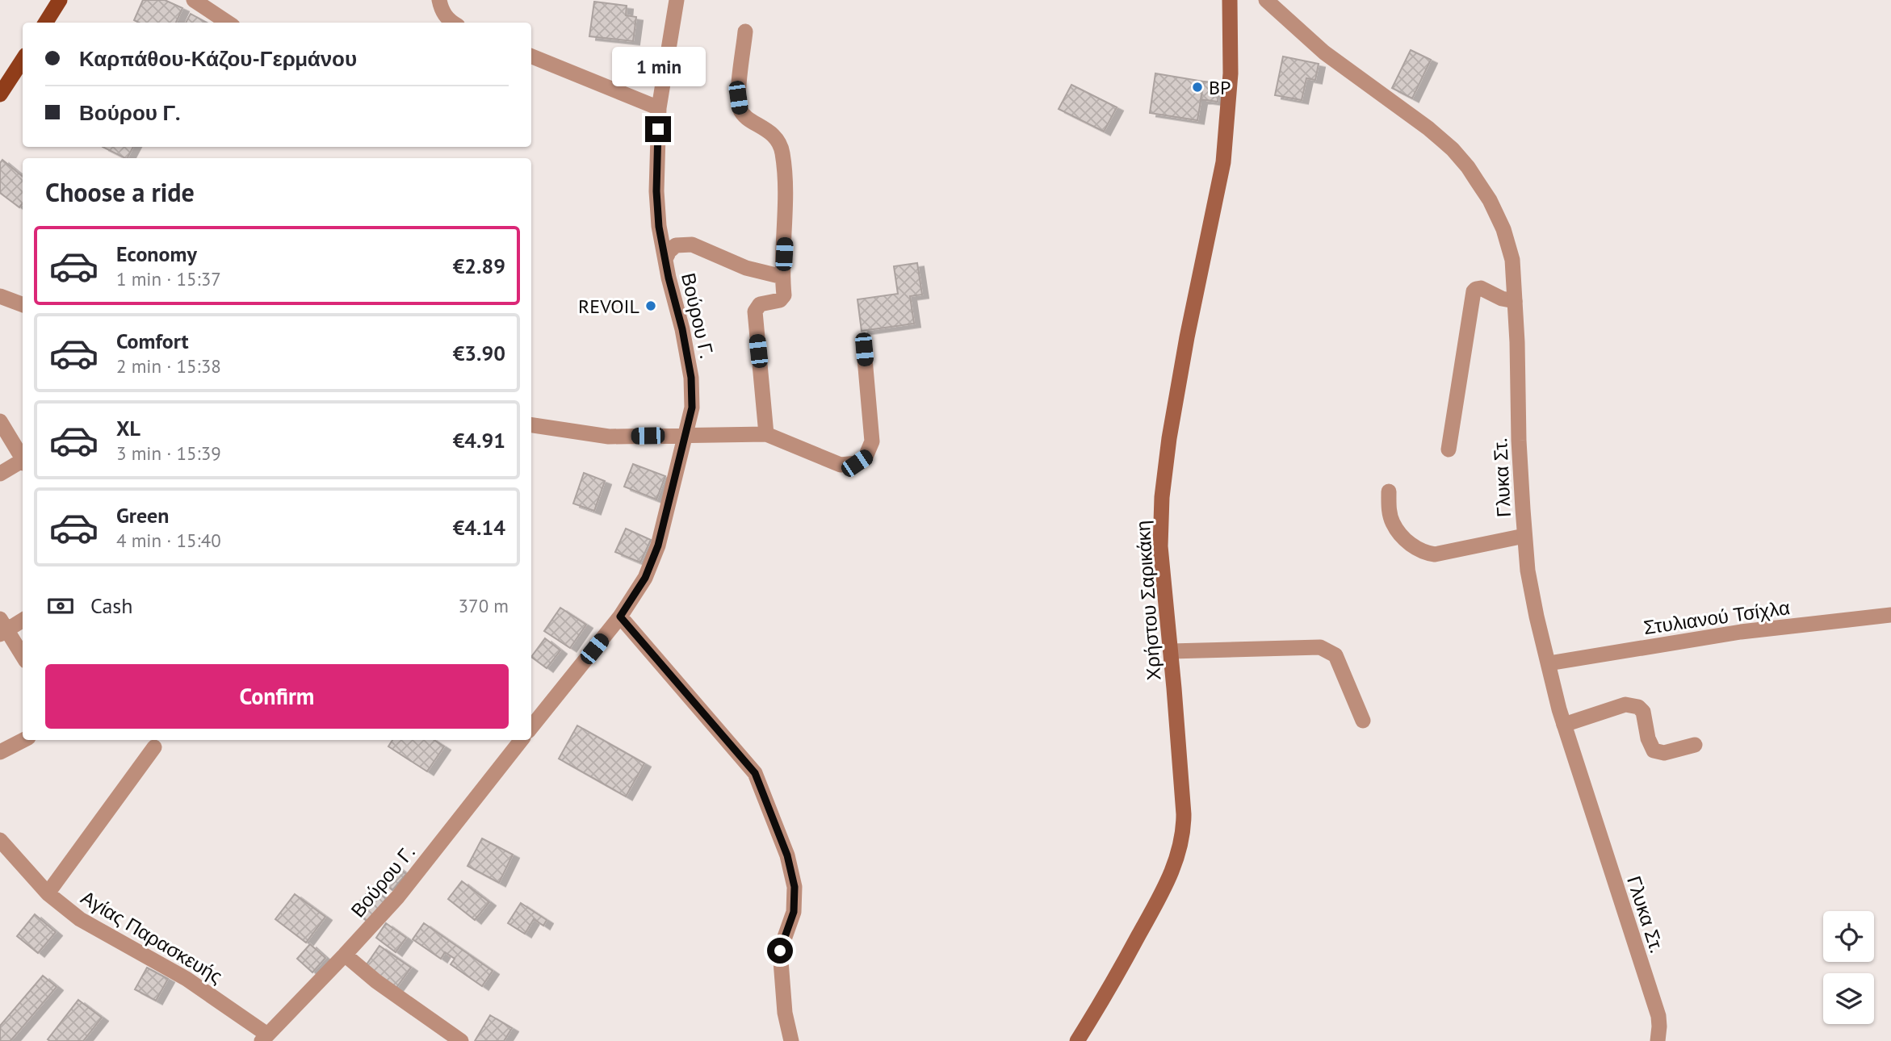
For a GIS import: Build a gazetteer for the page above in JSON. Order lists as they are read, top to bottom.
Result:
{
  "streets": {
    "main road": ["Χρήστου Σαρικάκη"],
    "street": [
      "Βούρου Γ.",
      "Γλυκα Στ.",
      "Στυλιανού Τσίχλα",
      "Αγίας Παρασκευής"
    ]
  },
  "crossings": [
    ["Βούρου Γ.", "Αγίας Παρασκευής"],
    ["Γλυκα Στ.", "Στυλιανού Τσίχλα"]
  ],
  "places": ["BP", "REVOIL"],
  "page": {
    "banner": ["Καρπάθου-Κάζου-Γερμάνου", "Βούρου Γ."],
    "bubble": "1 min",
    "heading": "Choose a ride",
    "list": [
      {
        "name": "Economy",
        "note": "1 min · 15:37",
        "value": "€2.89"
      },
      {
        "name": "Comfort",
        "note": "2 min · 15:38",
        "value": "€3.90"
      },
      {
        "name": "XL",
        "note": "3 min · 15:39",
        "value": "€4.91"
      },
      {
        "name": "Green",
        "note": "4 min · 15:40",
        "value": "€4.14"
      }
    ],
    "pay": ["Cash", "370 m"],
    "buttons": "Confirm"
  }
}
